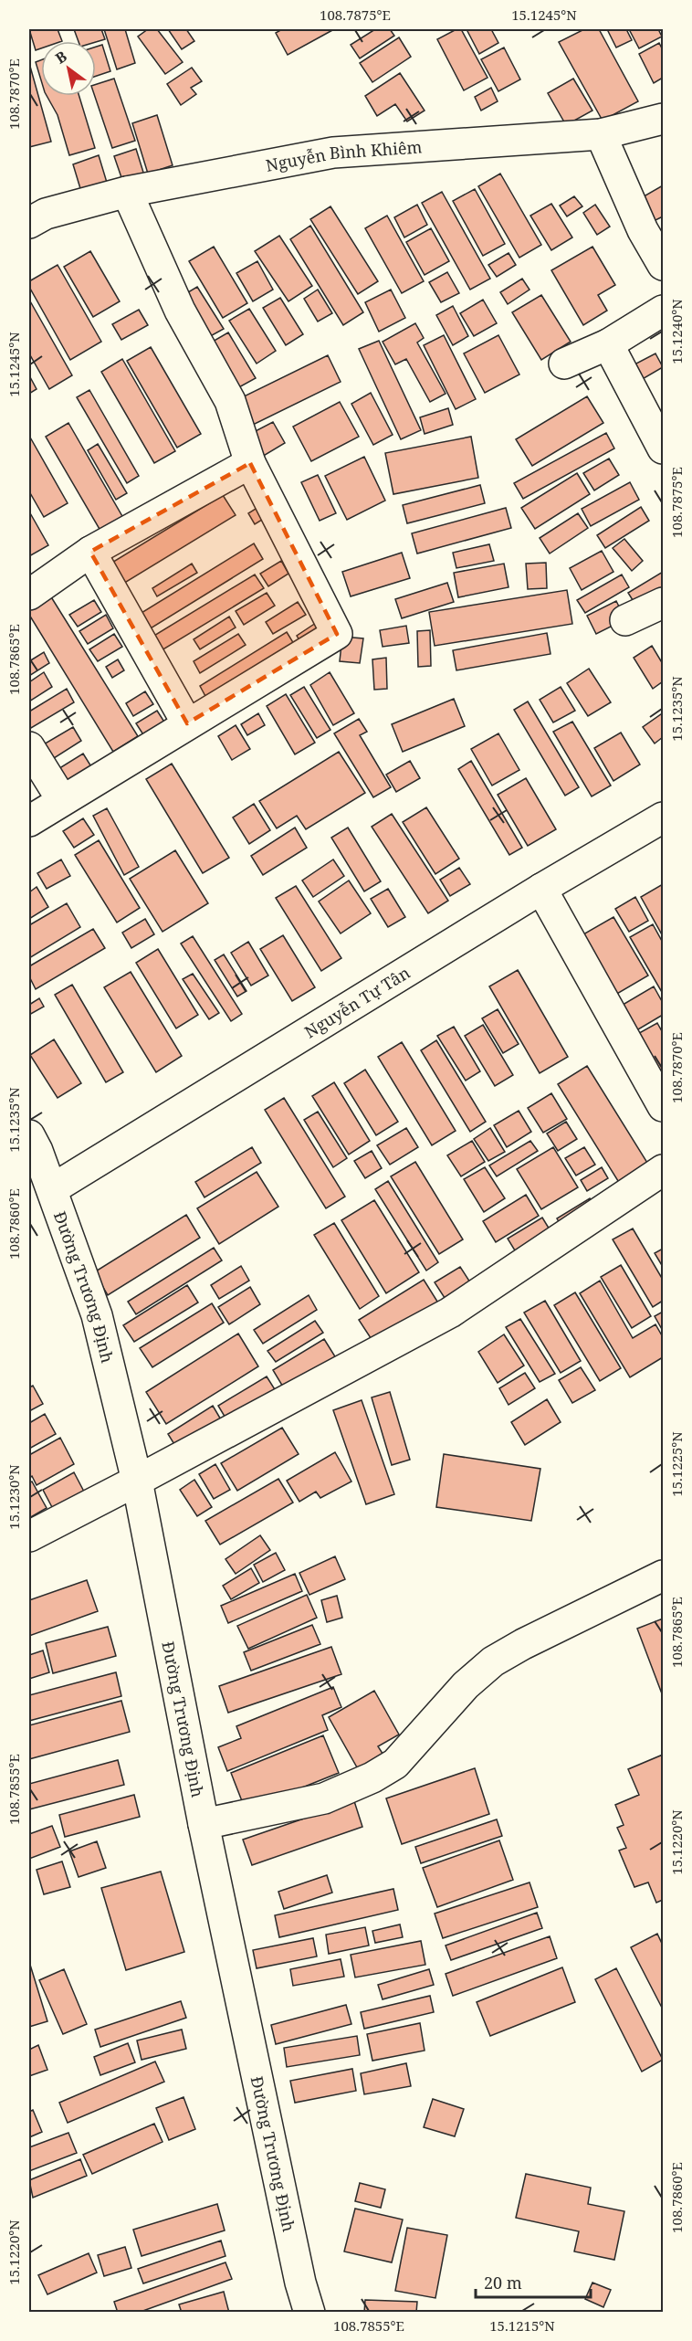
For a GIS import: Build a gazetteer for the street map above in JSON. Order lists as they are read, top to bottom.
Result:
{
  "streets": {
    "street": ["Nguyễn Bình Khiêm", "Nguyễn Tự Tân", "Đường Trương Định"]
  },
  "crossings": [
    ["Nguyễn Tự Tân", "Đường Trương Định"]
  ],
  "scale_bar": "20 m",
  "north": "top left",
  "coordinates": [
    "108.7875°E",
    "15.1245°N",
    "108.7870°E",
    "15.1240°N",
    "108.7865°E",
    "15.1235°N",
    "108.7860°E",
    "15.1225°N",
    "15.1230°N",
    "108.7855°E",
    "15.1220°N",
    "15.1215°N"
  ]
}
